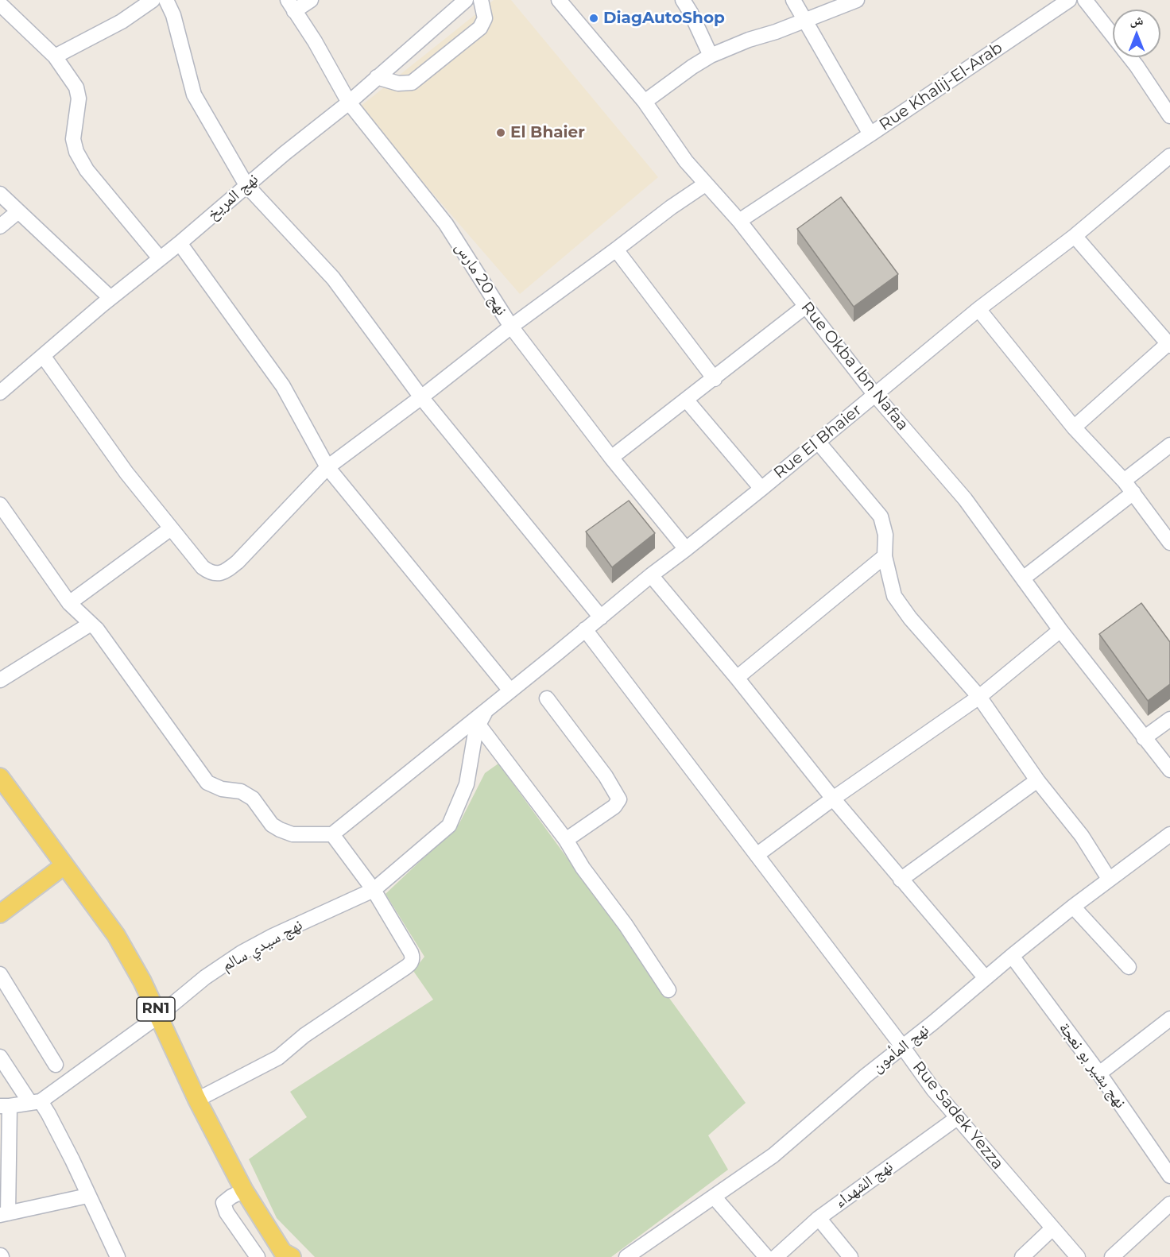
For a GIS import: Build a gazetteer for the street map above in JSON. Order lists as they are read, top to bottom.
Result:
{
  "streets": {
    "main road": ["RN1"],
    "street": [
      "Rue Khalij-El-Arab",
      "نهج المريخ",
      "نهج 20 مارس",
      "Rue Okba Ibn Nafaa",
      "Rue El Bhaier",
      "نهج سيدي سالم",
      "نهج المأمون",
      "نهج بشير بو نعجة",
      "Rue Sadek Yezza",
      "نهج الشهداء"
    ]
  },
  "crossings": [
    ["نهج المريخ", "نهج 20 مارس"],
    ["نهج 20 مارس", "Rue El Bhaier"],
    ["Rue Okba Ibn Nafaa", "Rue El Bhaier"],
    ["Rue El Bhaier", "نهج سيدي سالم"],
    ["Rue El Bhaier", "Rue Sadek Yezza"],
    ["نهج سيدي سالم", "RN1"],
    ["نهج المأمون", "نهج بشير بو نعجة"],
    ["نهج المأمون", "Rue Sadek Yezza"],
    ["Rue Sadek Yezza", "نهج الشهداء"]
  ],
  "places": ["DiagAutoShop", "El Bhaier"],
  "north": "top"
}
